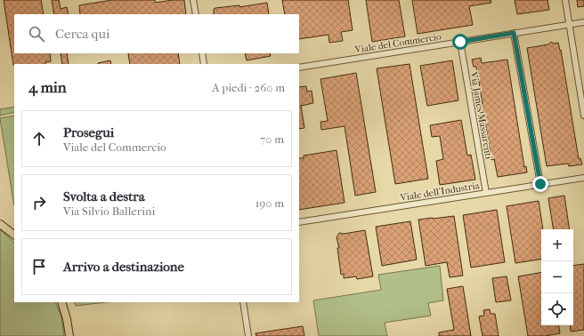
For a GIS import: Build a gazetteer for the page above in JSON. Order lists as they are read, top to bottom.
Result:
{
  "streets": {
    "street": ["Viale del Commercio", "Via James Massarenti", "Viale dell'Industria"]
  },
  "crossings": [
    ["Viale del Commercio", "Via James Massarenti"],
    ["Via James Massarenti", "Viale dell'Industria"]
  ],
  "page": {
    "search": "Cerca qui",
    "heading": ["4 min", "A piedi · 260 m"],
    "list": [
      ["Prosegui", "Viale del Commercio", "70 m"],
      ["Svolta a destra", "Via Silvio Ballerini", "190 m"],
      "Arrivo a destinazione"
    ],
    "map_buttons": ["+", "−"]
  }
}
